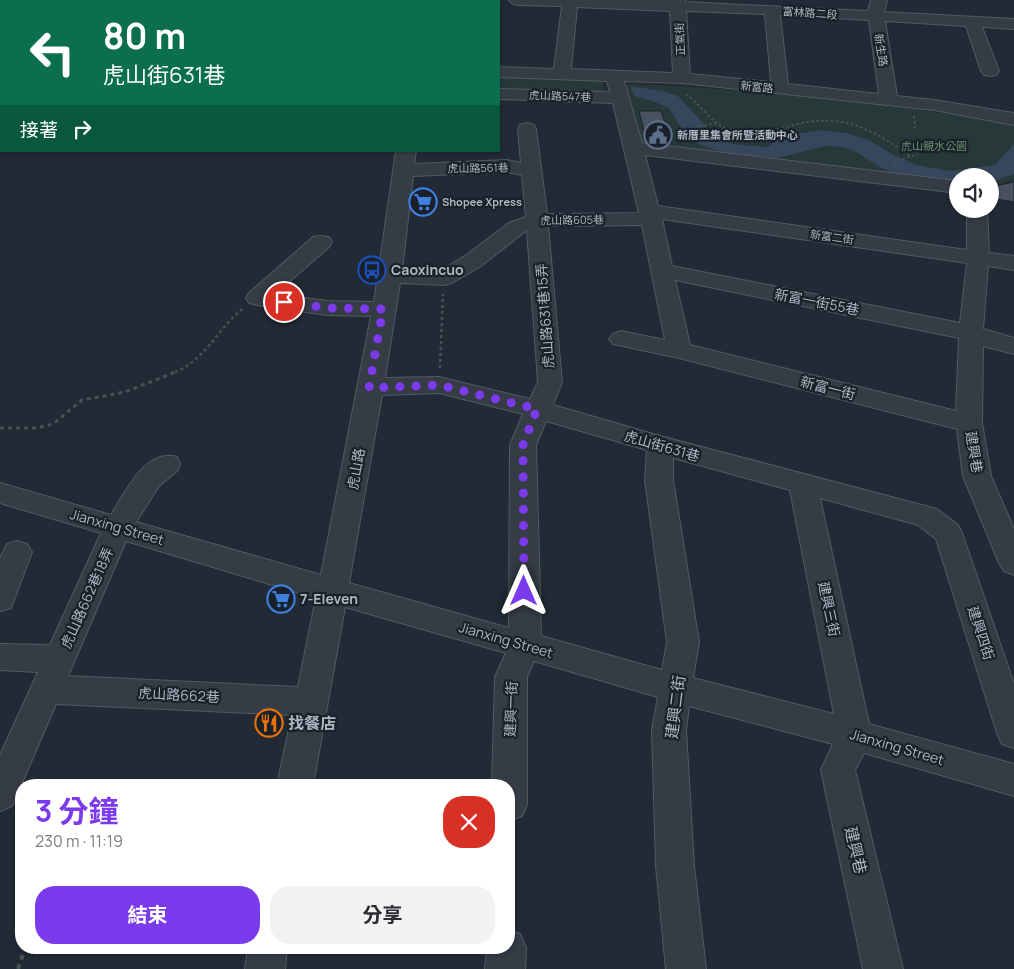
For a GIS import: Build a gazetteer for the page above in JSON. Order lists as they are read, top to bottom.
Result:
{
  "streets": {
    "street": [
      "富林路二段",
      "正氣街",
      "新生路",
      "新富路",
      "虎山路547巷",
      "虎山路561巷",
      "虎山路605巷",
      "新富二街",
      "新富一街55巷",
      "虎山路631巷15弄",
      "新富一街",
      "虎山街631巷",
      "建興巷",
      "虎山路",
      "Jianxing Street",
      "虎山路662巷18弄",
      "建興三街",
      "建興四街",
      "虎山路662巷",
      "建興二街",
      "建興一街"
    ]
  },
  "crossings": [
    ["富林路二段", "正氣街"],
    ["富林路二段", "新生路"],
    ["正氣街", "新富路"],
    ["新生路", "新富路"],
    ["虎山路561巷", "虎山路"],
    ["虎山路605巷", "新富二街"],
    ["虎山路605巷", "虎山路631巷15弄"],
    ["虎山路631巷15弄", "虎山街631巷"],
    ["虎山路631巷15弄", "建興一街"],
    ["新富一街", "建興巷"],
    ["虎山街631巷", "虎山路"],
    ["虎山街631巷", "建興三街"],
    ["虎山街631巷", "建興四街"],
    ["虎山街631巷", "建興二街"],
    ["虎山街631巷", "建興一街"],
    ["建興巷", "Jianxing Street"],
    ["建興巷", "建興三街"],
    ["虎山路", "Jianxing Street"],
    ["虎山路", "虎山路662巷"],
    ["Jianxing Street", "虎山路662巷18弄"],
    ["Jianxing Street", "建興三街"],
    ["Jianxing Street", "建興二街"],
    ["Jianxing Street", "建興一街"],
    ["虎山路662巷18弄", "虎山路662巷"]
  ],
  "parks": ["虎山親水公園"],
  "places": {
    "public building": ["新厝里集會所暨活動中心"],
    "supermarket": ["Shopee Xpress", "7-Eleven"],
    "bus stop": ["Caoxincuo"],
    "restaurant": ["找餐店"]
  },
  "page": {
    "turn": ["80 m", "虎山街631巷"],
    "then": "接著",
    "heading": ["3 分鐘", "230 m · 11:19"],
    "buttons": ["結束", "分享"]
  }
}
